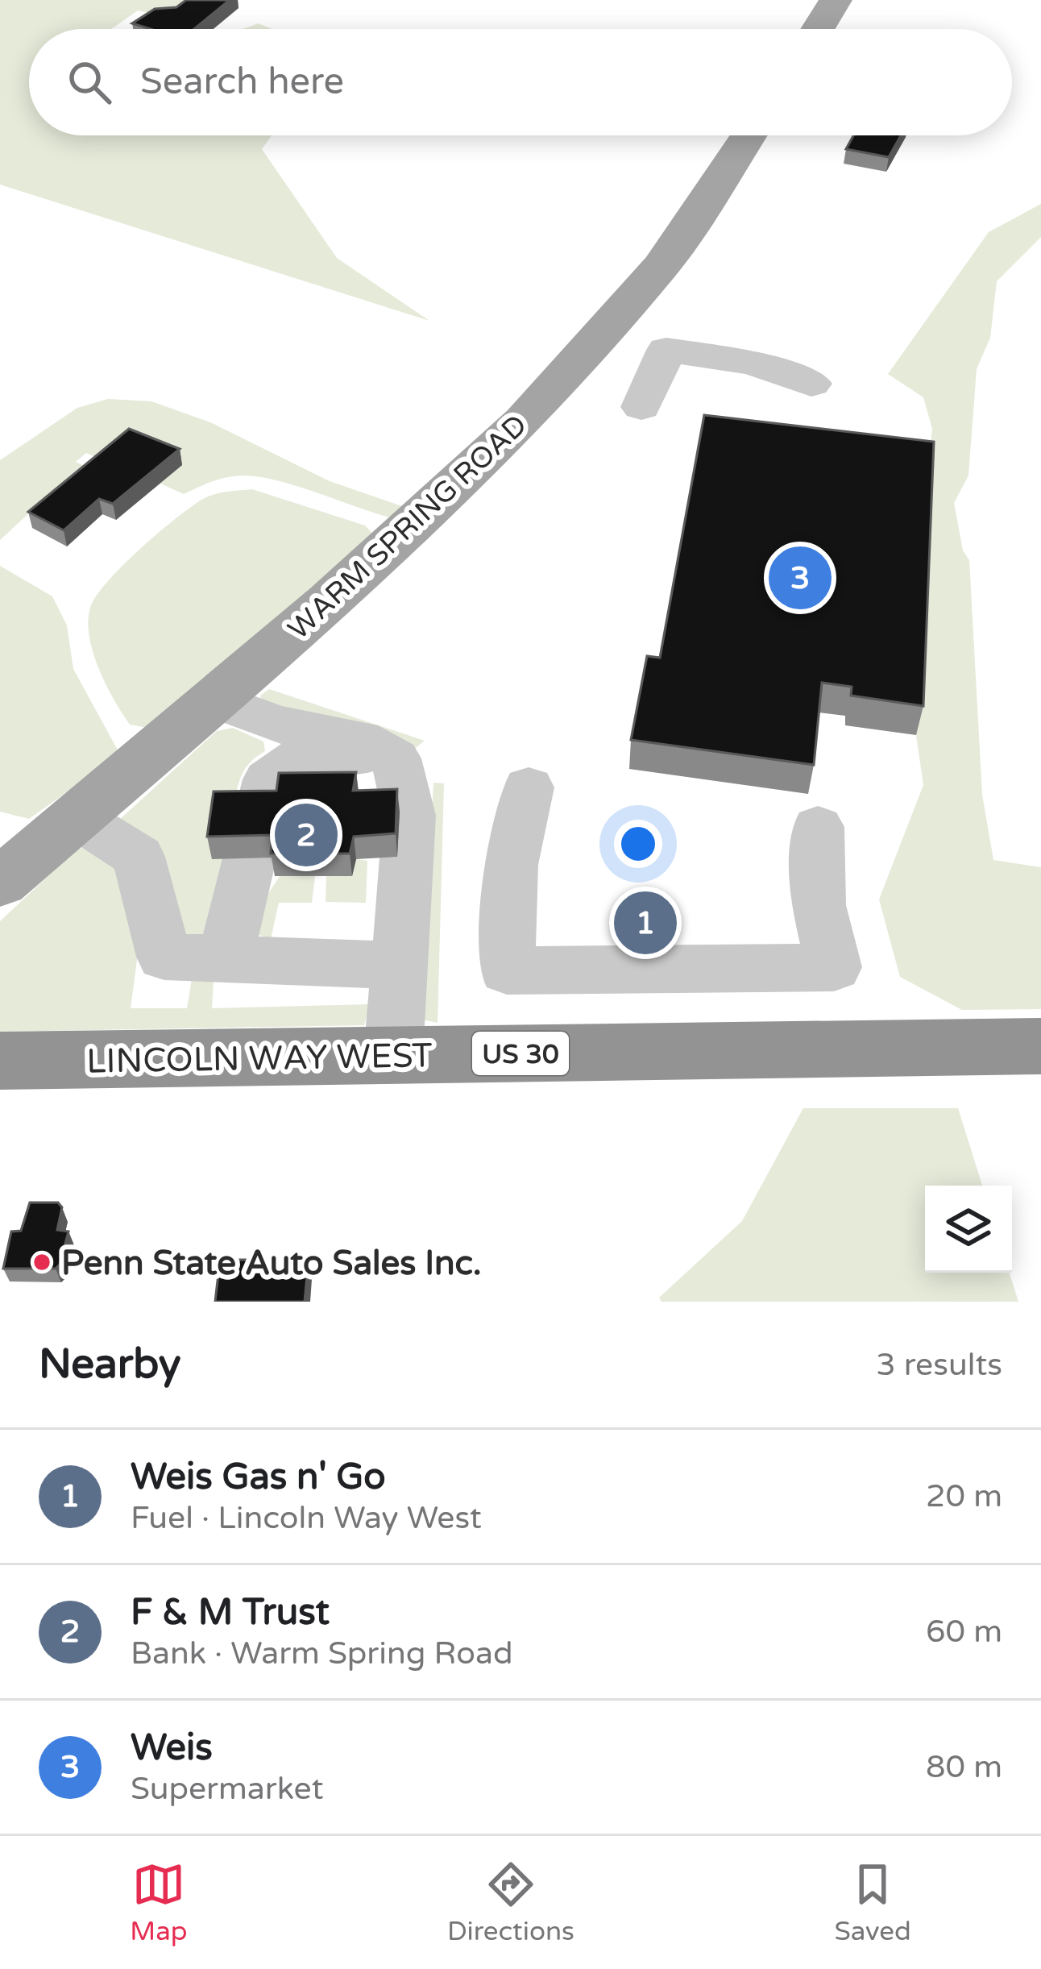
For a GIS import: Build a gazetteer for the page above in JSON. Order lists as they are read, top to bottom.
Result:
{
  "streets": {
    "highway": ["US 30", "LINCOLN WAY WEST"],
    "main road": ["WARM SPRING ROAD"]
  },
  "places": ["Penn State Auto Sales Inc."],
  "page": {
    "search": "Search here",
    "pins": ["3", "2", "1"],
    "heading": ["Nearby", "3 results"],
    "list": [
      {
        "mark": "1",
        "name": "Weis Gas n' Go",
        "note": "Fuel · Lincoln Way West",
        "value": "20 m"
      },
      {
        "mark": "2",
        "name": "F & M Trust",
        "note": "Bank · Warm Spring Road",
        "value": "60 m"
      },
      {
        "mark": "3",
        "name": "Weis",
        "note": "Supermarket",
        "value": "80 m"
      }
    ],
    "nav": ["Map", "Directions", "Saved"]
  }
}
